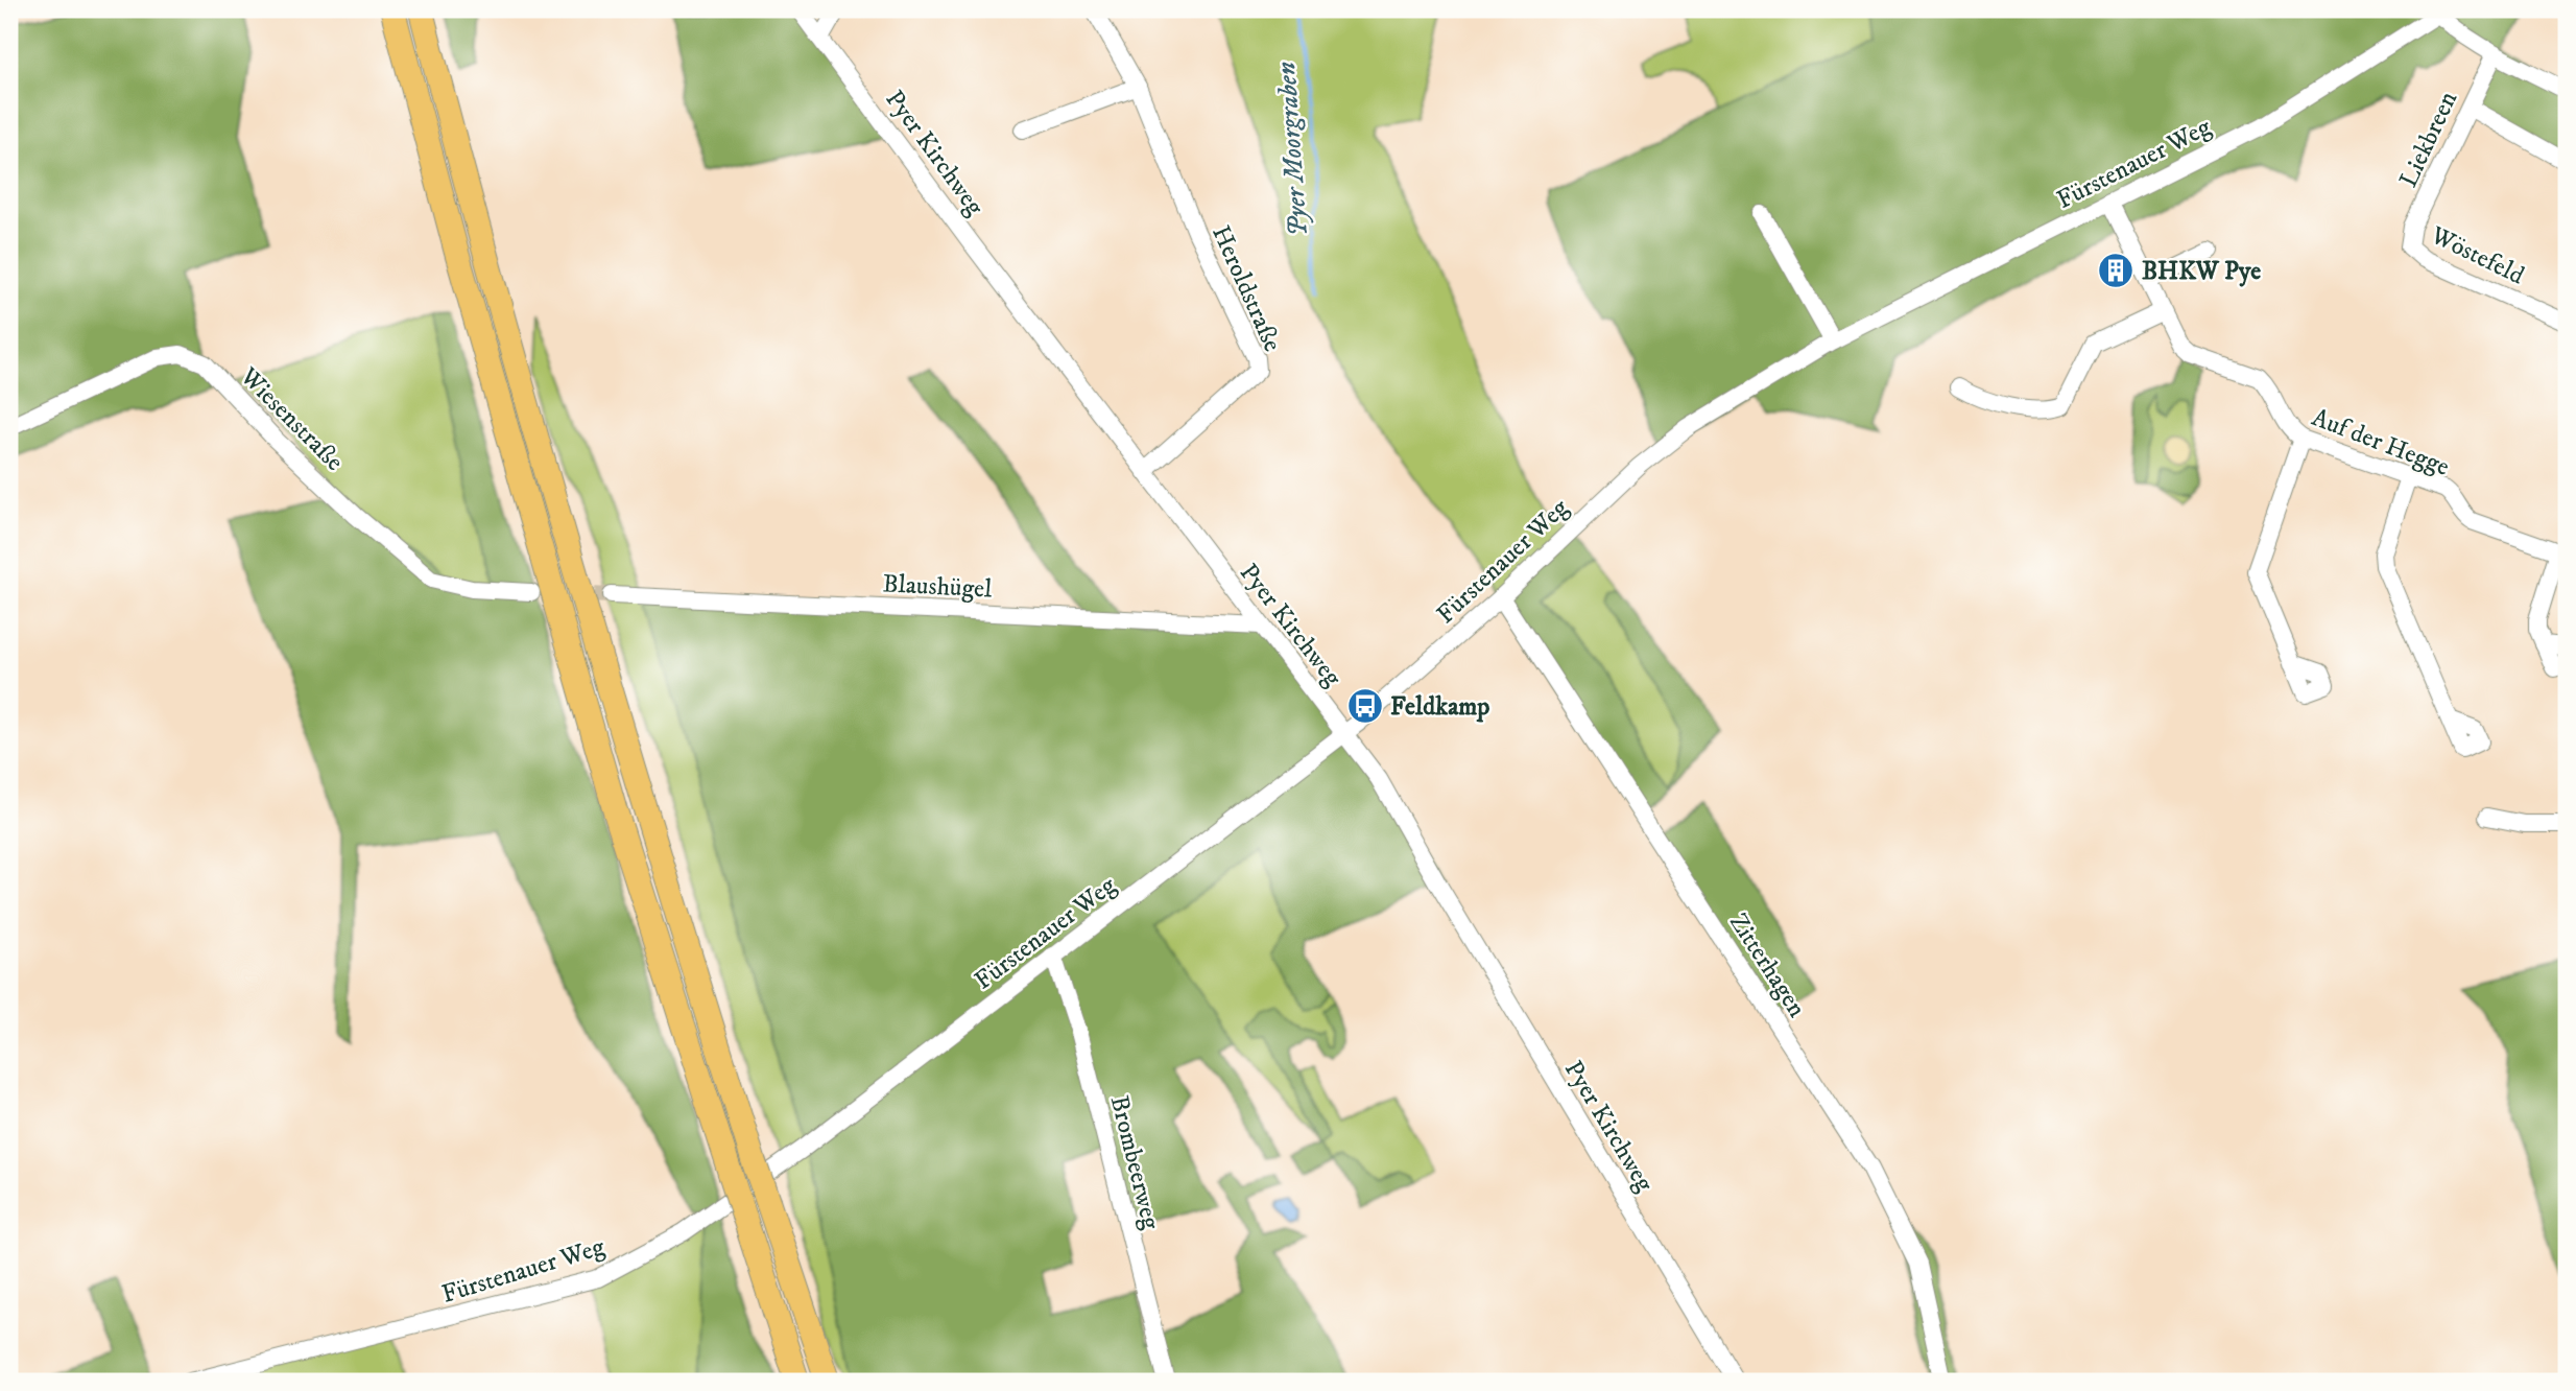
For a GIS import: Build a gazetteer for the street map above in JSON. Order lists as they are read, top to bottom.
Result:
{
  "streets": {
    "street": [
      "Liekbreen",
      "Pyer Kirchweg",
      "Fürstenauer Weg",
      "Wöstefeld",
      "Heroldstraße",
      "Wiesenstraße",
      "Auf der Hegge",
      "Blaushügel",
      "Zitterhagen",
      "Brombeerweg"
    ]
  },
  "crossings": [
    ["Liekbreen", "Wöstefeld"],
    ["Pyer Kirchweg", "Fürstenauer Weg"],
    ["Pyer Kirchweg", "Heroldstraße"],
    ["Pyer Kirchweg", "Blaushügel"],
    ["Fürstenauer Weg", "Auf der Hegge"],
    ["Fürstenauer Weg", "Zitterhagen"],
    ["Fürstenauer Weg", "Brombeerweg"]
  ],
  "water": ["Pyer Moorgraben"],
  "places": {
    "building": ["BHKW Pye"],
    "bus stop": ["Feldkamp"]
  }
}
